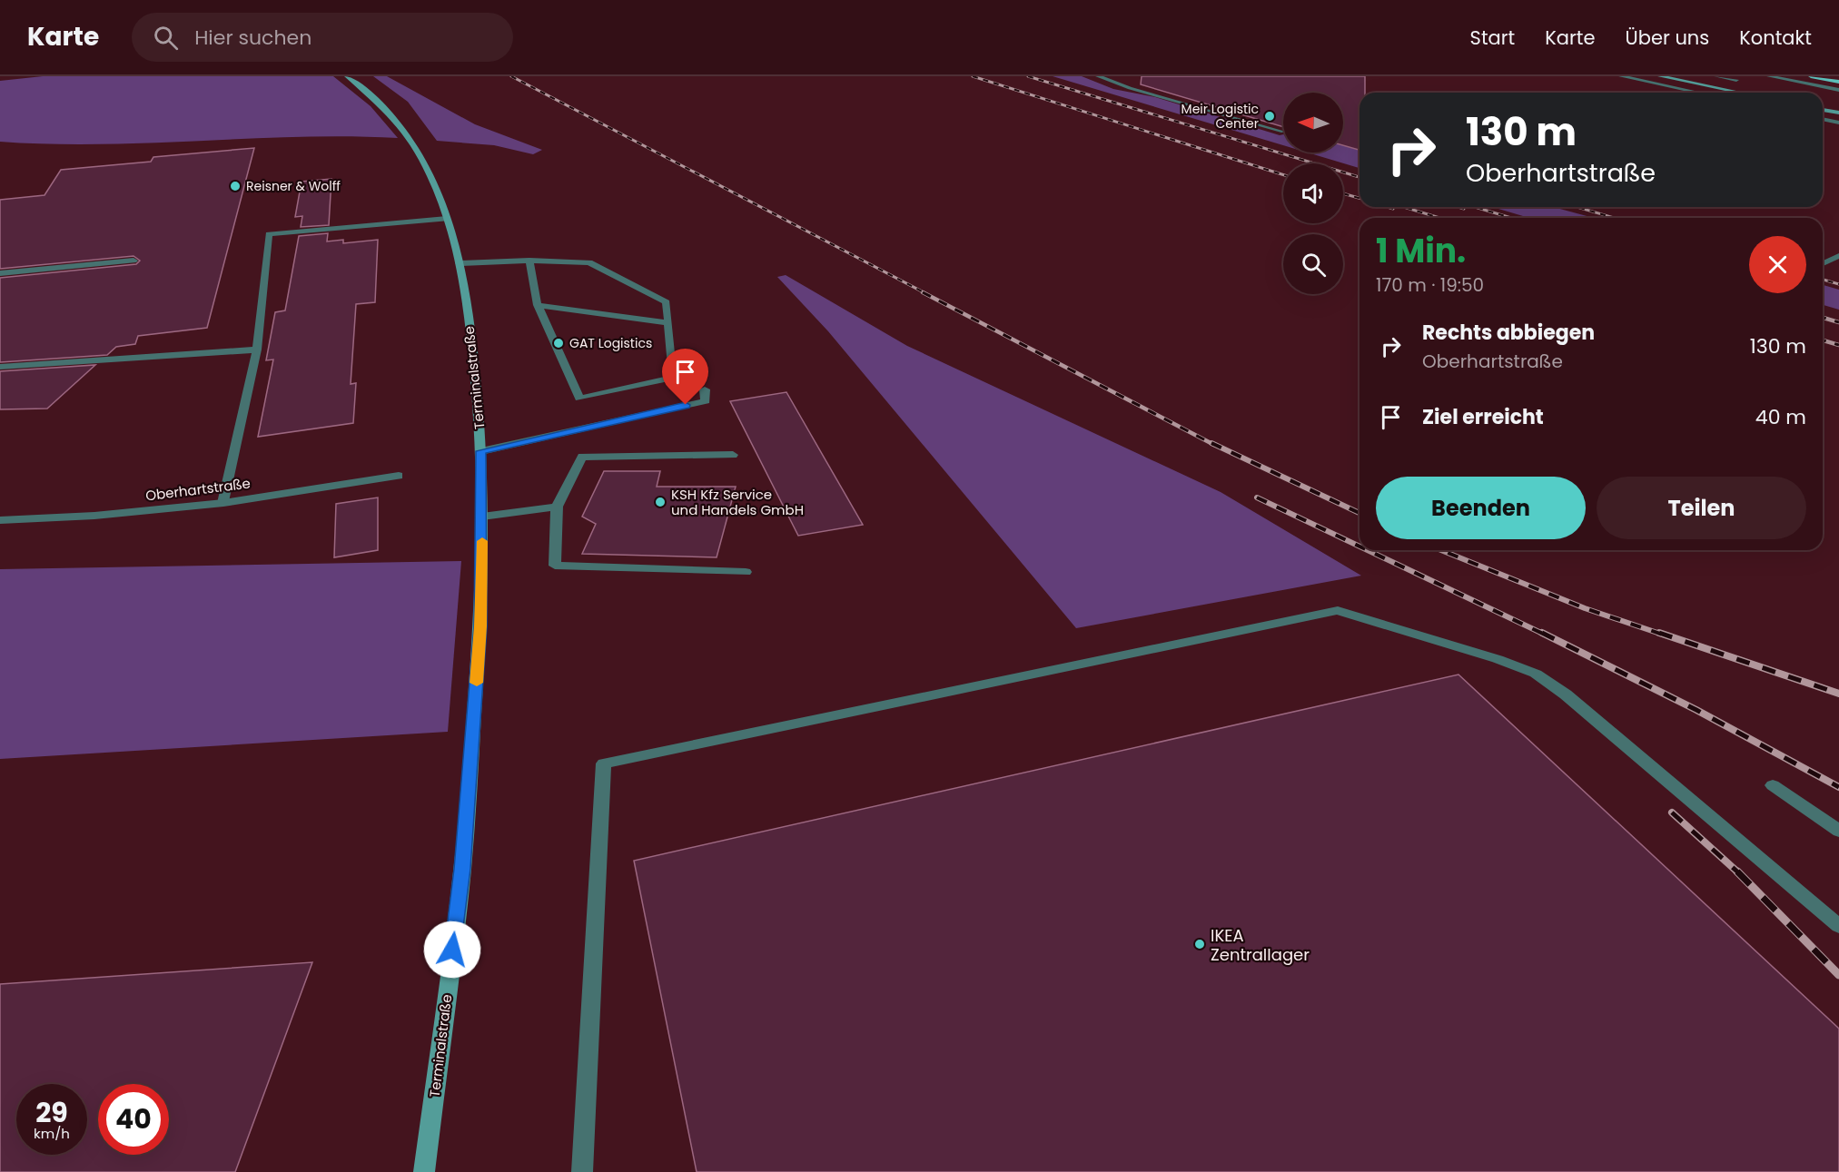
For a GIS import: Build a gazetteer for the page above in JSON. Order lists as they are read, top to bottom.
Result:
{
  "streets": {
    "street": ["Terminalstraße", "Oberhartstraße"]
  },
  "places": [
    "Meir Logistic Center",
    "Reisner & Wolff",
    "GAT Logistics",
    "KSH Kfz Service und Handels GmbH",
    "IKEA Zentrallager"
  ],
  "north": "left",
  "page": {
    "header": "Karte",
    "search": "Hier suchen",
    "nav": [
      "Start",
      "Karte",
      "Über uns",
      "Kontakt"
    ],
    "turn": ["130 m", "Oberhartstraße"],
    "heading": ["1 Min.", "170 m · 19:50"],
    "list": [
      {
        "name": "Rechts abbiegen",
        "note": "Oberhartstraße",
        "value": "130 m"
      },
      {
        "name": "Ziel erreicht",
        "value": "40 m"
      }
    ],
    "buttons": ["Beenden", "Teilen"],
    "speed": "29 km/h",
    "limit": "40"
  }
}
